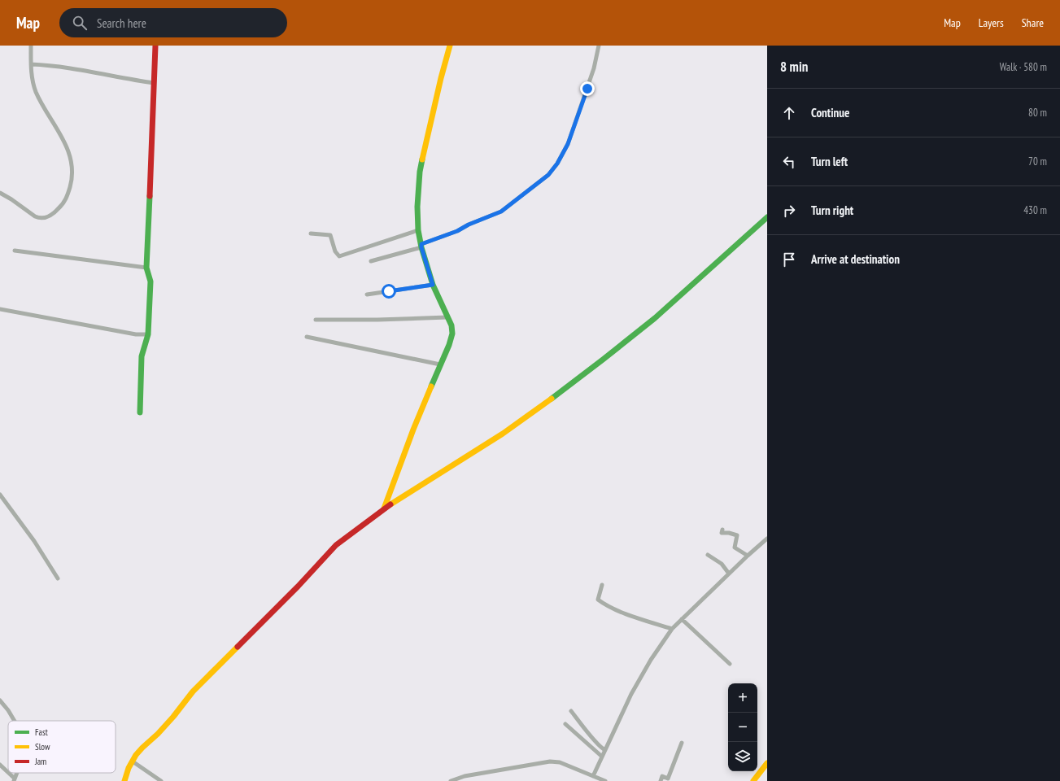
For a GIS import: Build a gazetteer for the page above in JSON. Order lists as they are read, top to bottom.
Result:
{
  "legend": ["Fast", "Slow", "Jam"],
  "page": {
    "header": "Map",
    "search": "Search here",
    "nav": ["Map", "Layers", "Share"],
    "heading": ["8 min", "Walk · 580 m"],
    "list": [
      ["Continue", "80 m"],
      ["Turn left", "70 m"],
      ["Turn right", "430 m"],
      "Arrive at destination"
    ],
    "map_buttons": ["+", "−"]
  }
}
